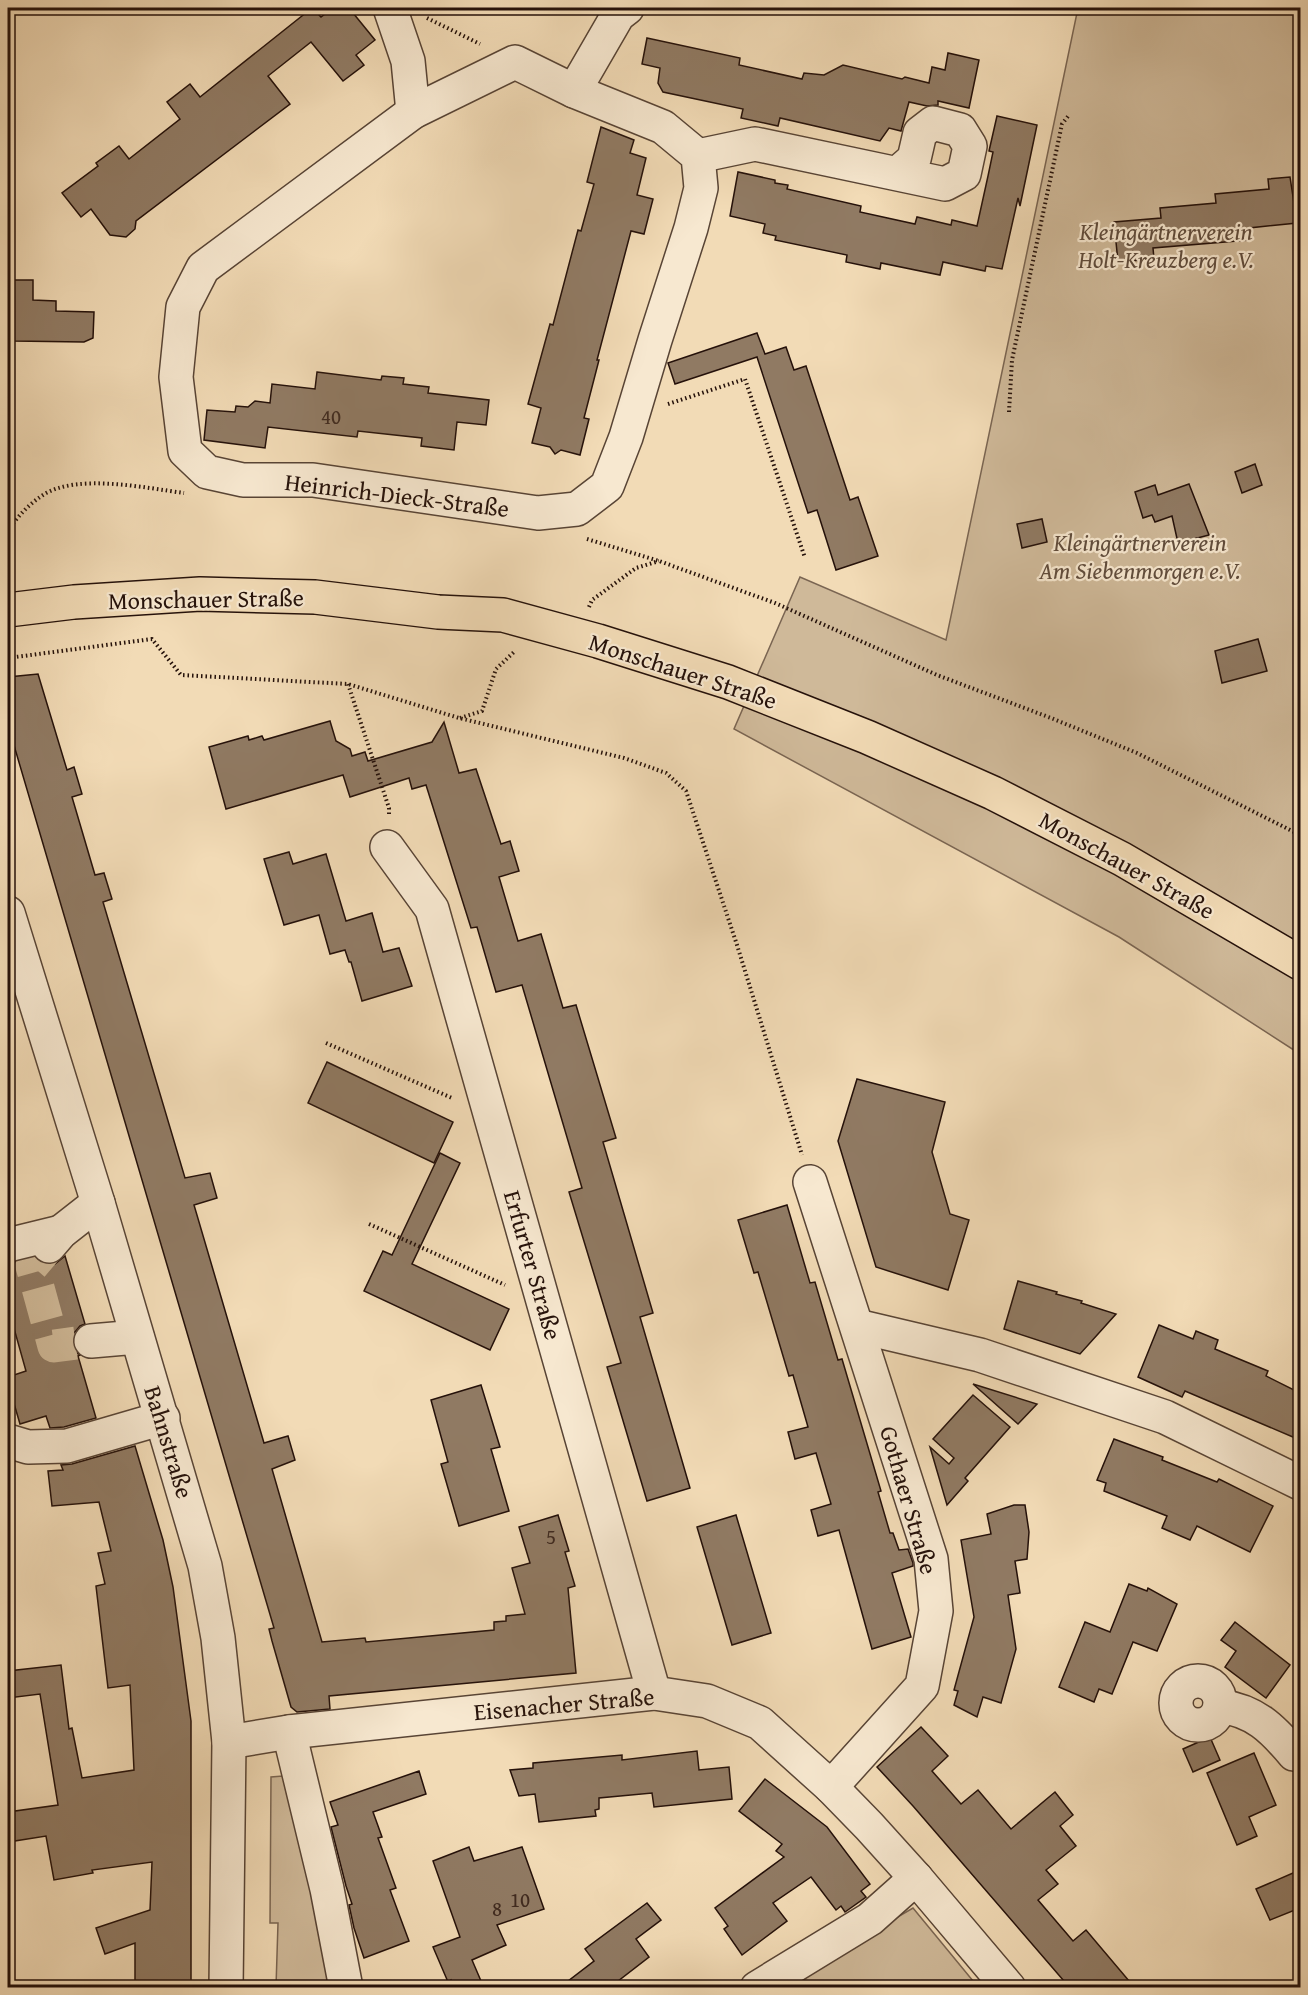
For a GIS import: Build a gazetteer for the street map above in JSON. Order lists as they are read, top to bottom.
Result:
{
  "streets": {
    "main road": ["Monschauer Straße"],
    "street": [
      "Heinrich-Dieck-Straße",
      "Erfurter Straße",
      "Bahnstraße",
      "Gothaer Straße",
      "Eisenacher Straße"
    ]
  },
  "crossings": [
    ["Erfurter Straße", "Eisenacher Straße"],
    ["Bahnstraße", "Eisenacher Straße"],
    ["Gothaer Straße", "Eisenacher Straße"]
  ],
  "parks": ["Kleingärtnerverein Holt-Kreuzberg e.V.", "Kleingärtnerverein Am Siebenmorgen e.V."],
  "house_numbers": [
    "40",
    "5",
    "10",
    "8"
  ]
}
